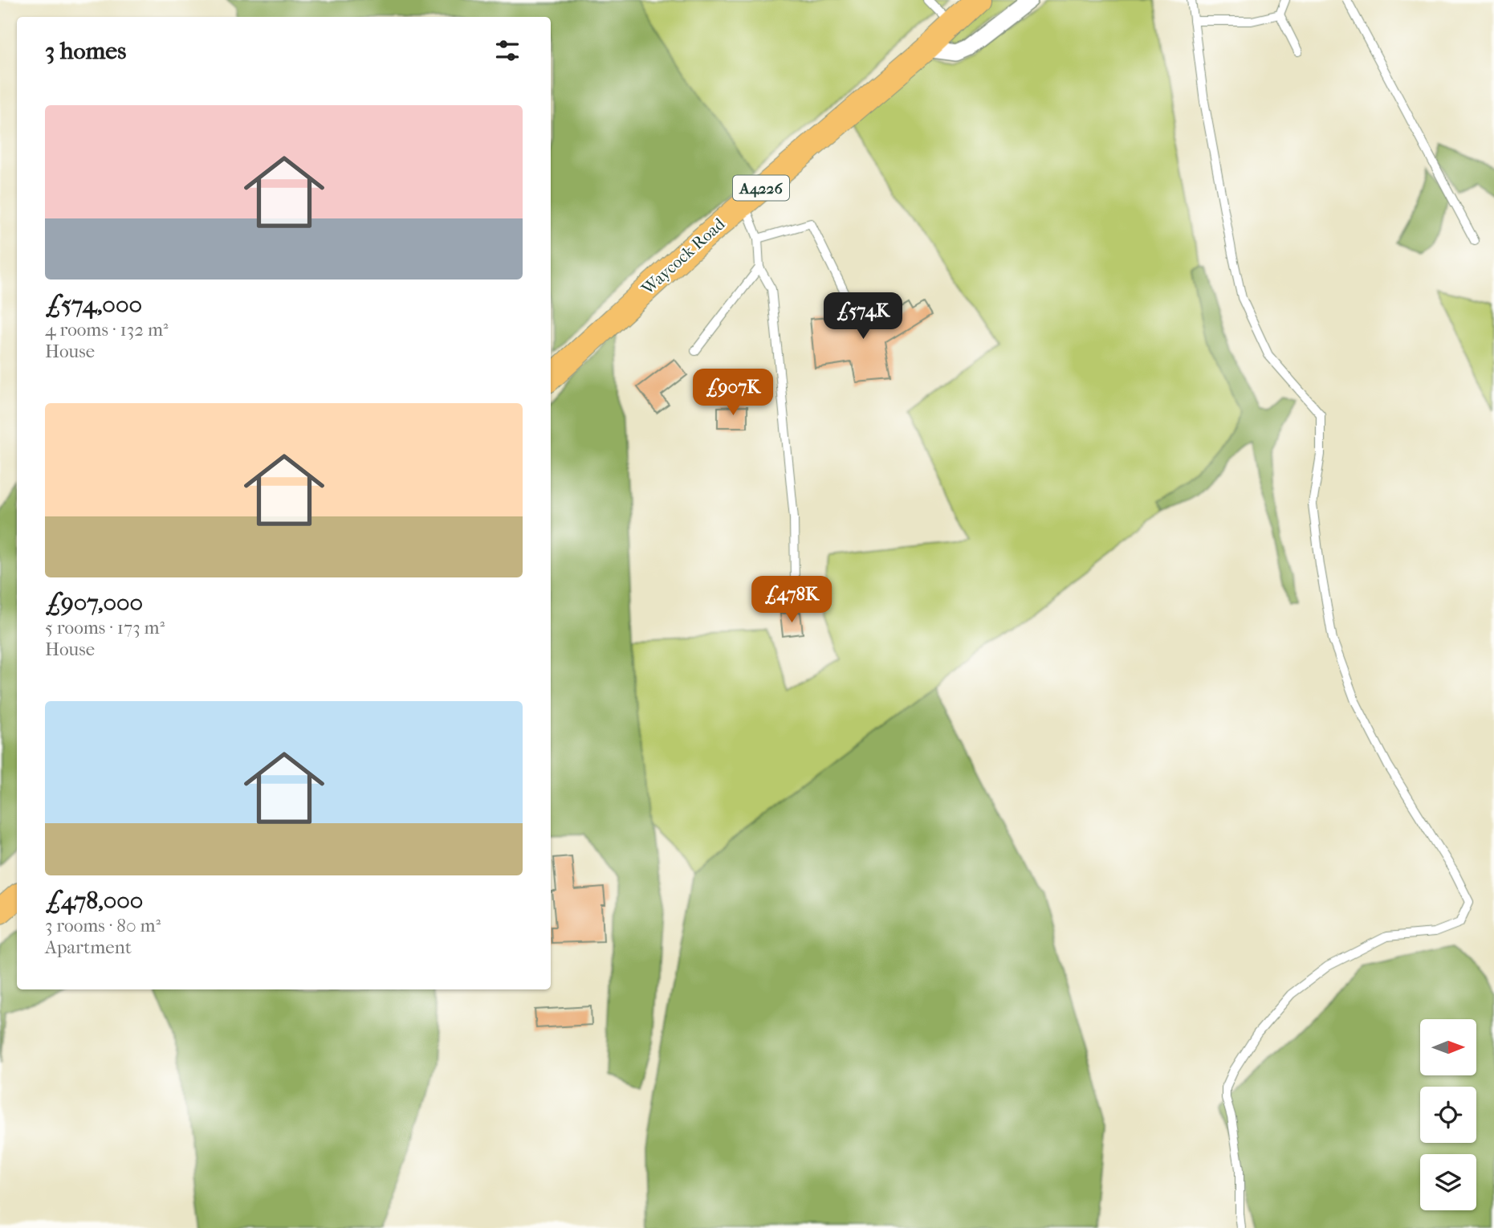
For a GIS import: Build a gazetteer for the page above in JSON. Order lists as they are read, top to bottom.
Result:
{
  "streets": {
    "main road": ["A4226", "Waycock Road"]
  },
  "north": "right",
  "page": {
    "heading": "3 homes",
    "list": [
      {
        "name": "£574,000",
        "note": "4 rooms · 132 m² · House"
      },
      {
        "name": "£907,000",
        "note": "5 rooms · 173 m² · House"
      },
      {
        "name": "£478,000",
        "note": "3 rooms · 80 m² · Apartment"
      }
    ],
    "price": ["£574K", "£907K", "£478K"]
  }
}
